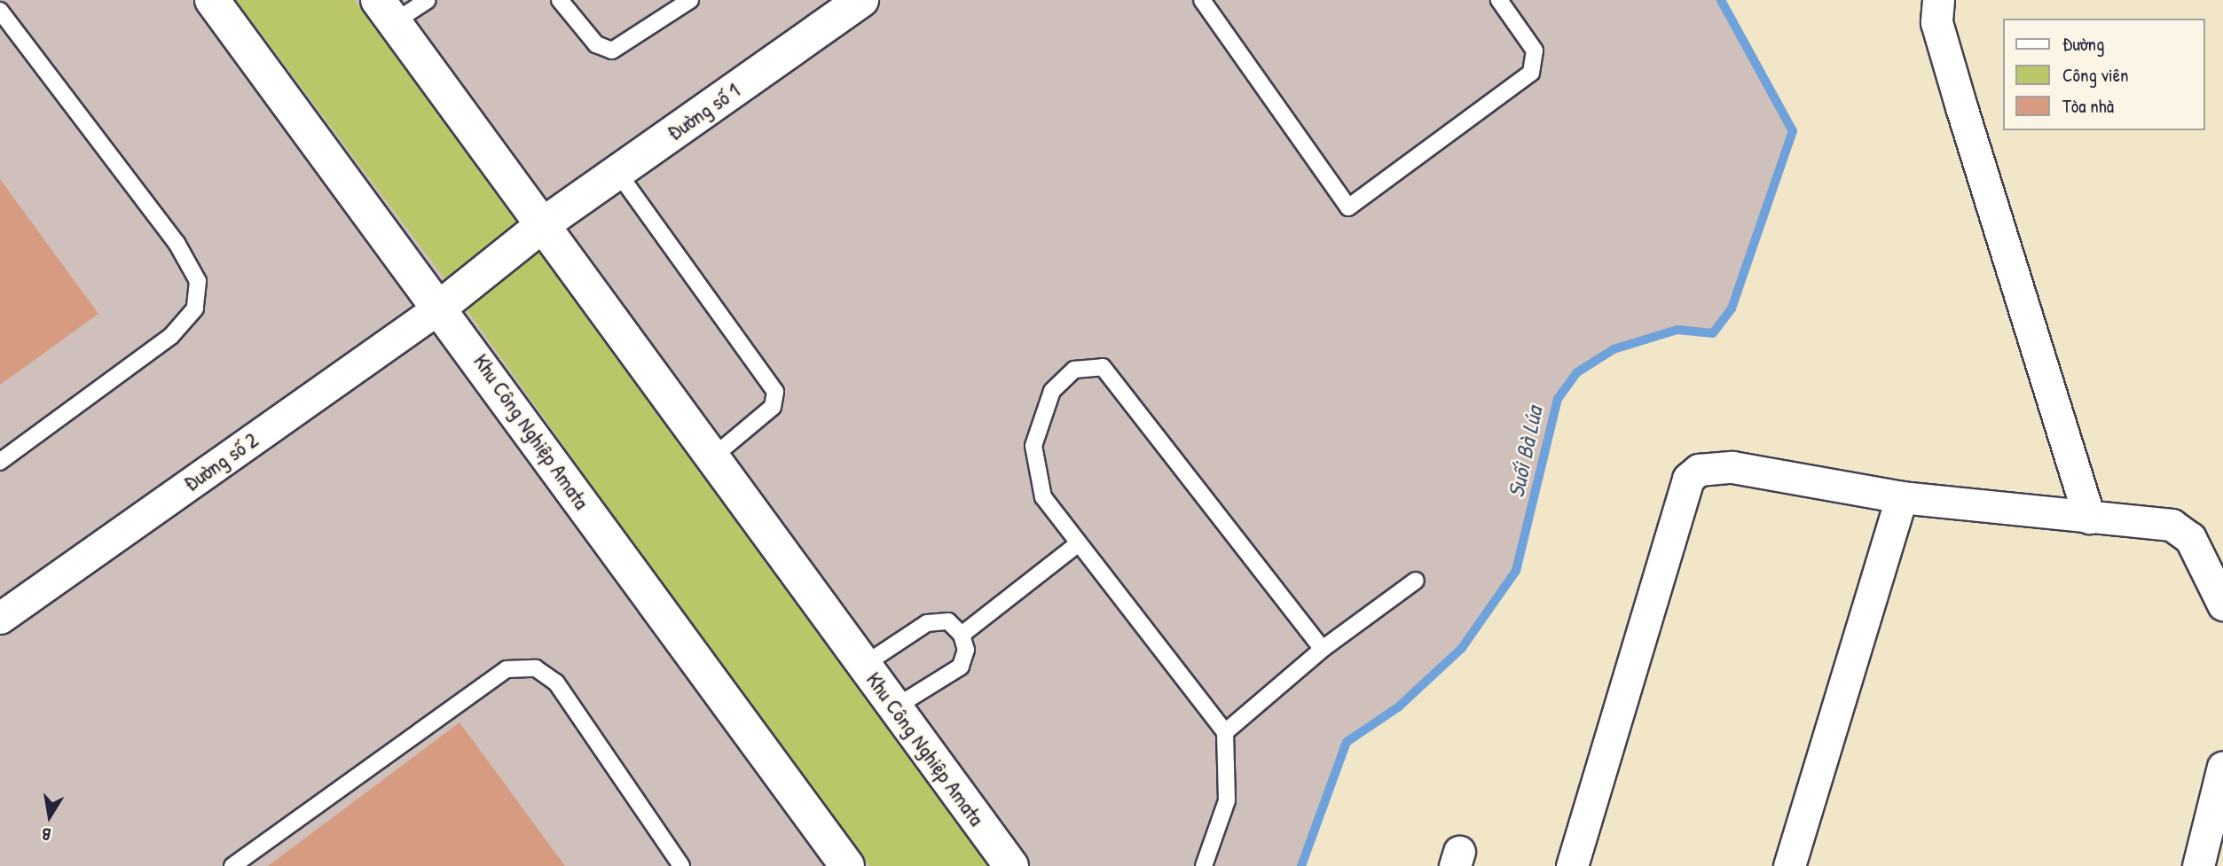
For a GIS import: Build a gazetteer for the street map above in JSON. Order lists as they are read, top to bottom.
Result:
{
  "streets": {
    "street": ["Đường số 1", "Khu Công Nghiệp Amata", "Đường số 2"]
  },
  "crossings": [
    ["Đường số 1", "Khu Công Nghiệp Amata"],
    ["Đường số 1", "Đường số 2"],
    ["Khu Công Nghiệp Amata", "Đường số 2"]
  ],
  "water": ["Suối Bà Lúa"],
  "legend": ["Đường", "Công viên", "Tòa nhà"],
  "north": "bottom"
}
